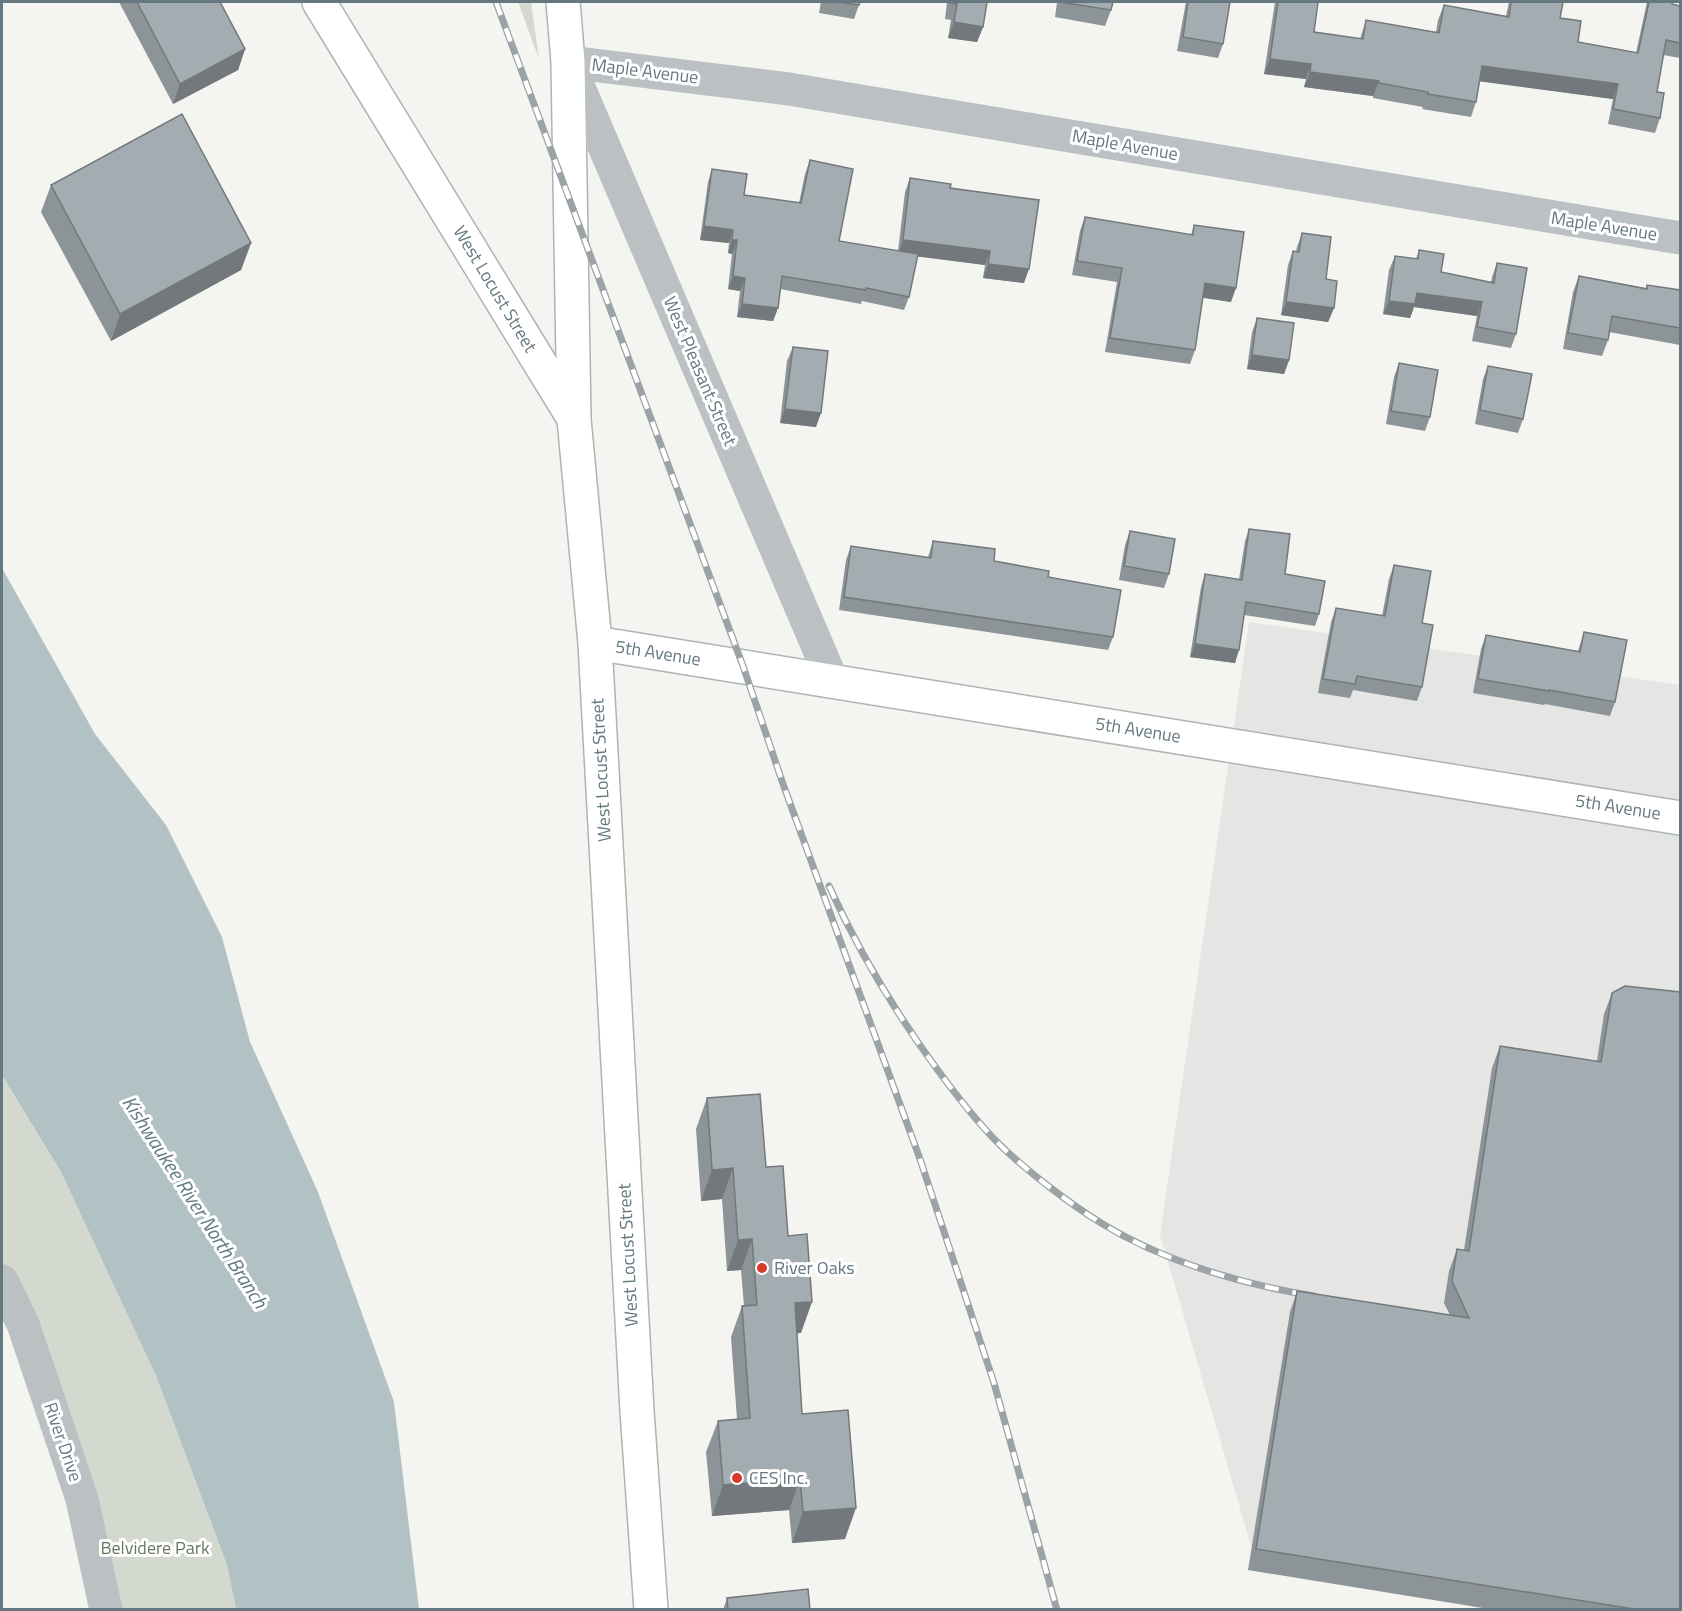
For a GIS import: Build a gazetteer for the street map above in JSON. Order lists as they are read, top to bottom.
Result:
{
  "streets": {
    "street": [
      "Maple Avenue",
      "West Locust Street",
      "West Pleasant Street",
      "5th Avenue",
      "River Drive"
    ]
  },
  "crossings": [
    ["Maple Avenue", "West Pleasant Street"],
    ["West Locust Street", "West Pleasant Street"],
    ["West Locust Street", "5th Avenue"],
    ["West Pleasant Street", "5th Avenue"]
  ],
  "water": ["Kishwaukee River North Branch"],
  "parks": ["Belvidere Park"],
  "places": ["River Oaks", "CES Inc."]
}
